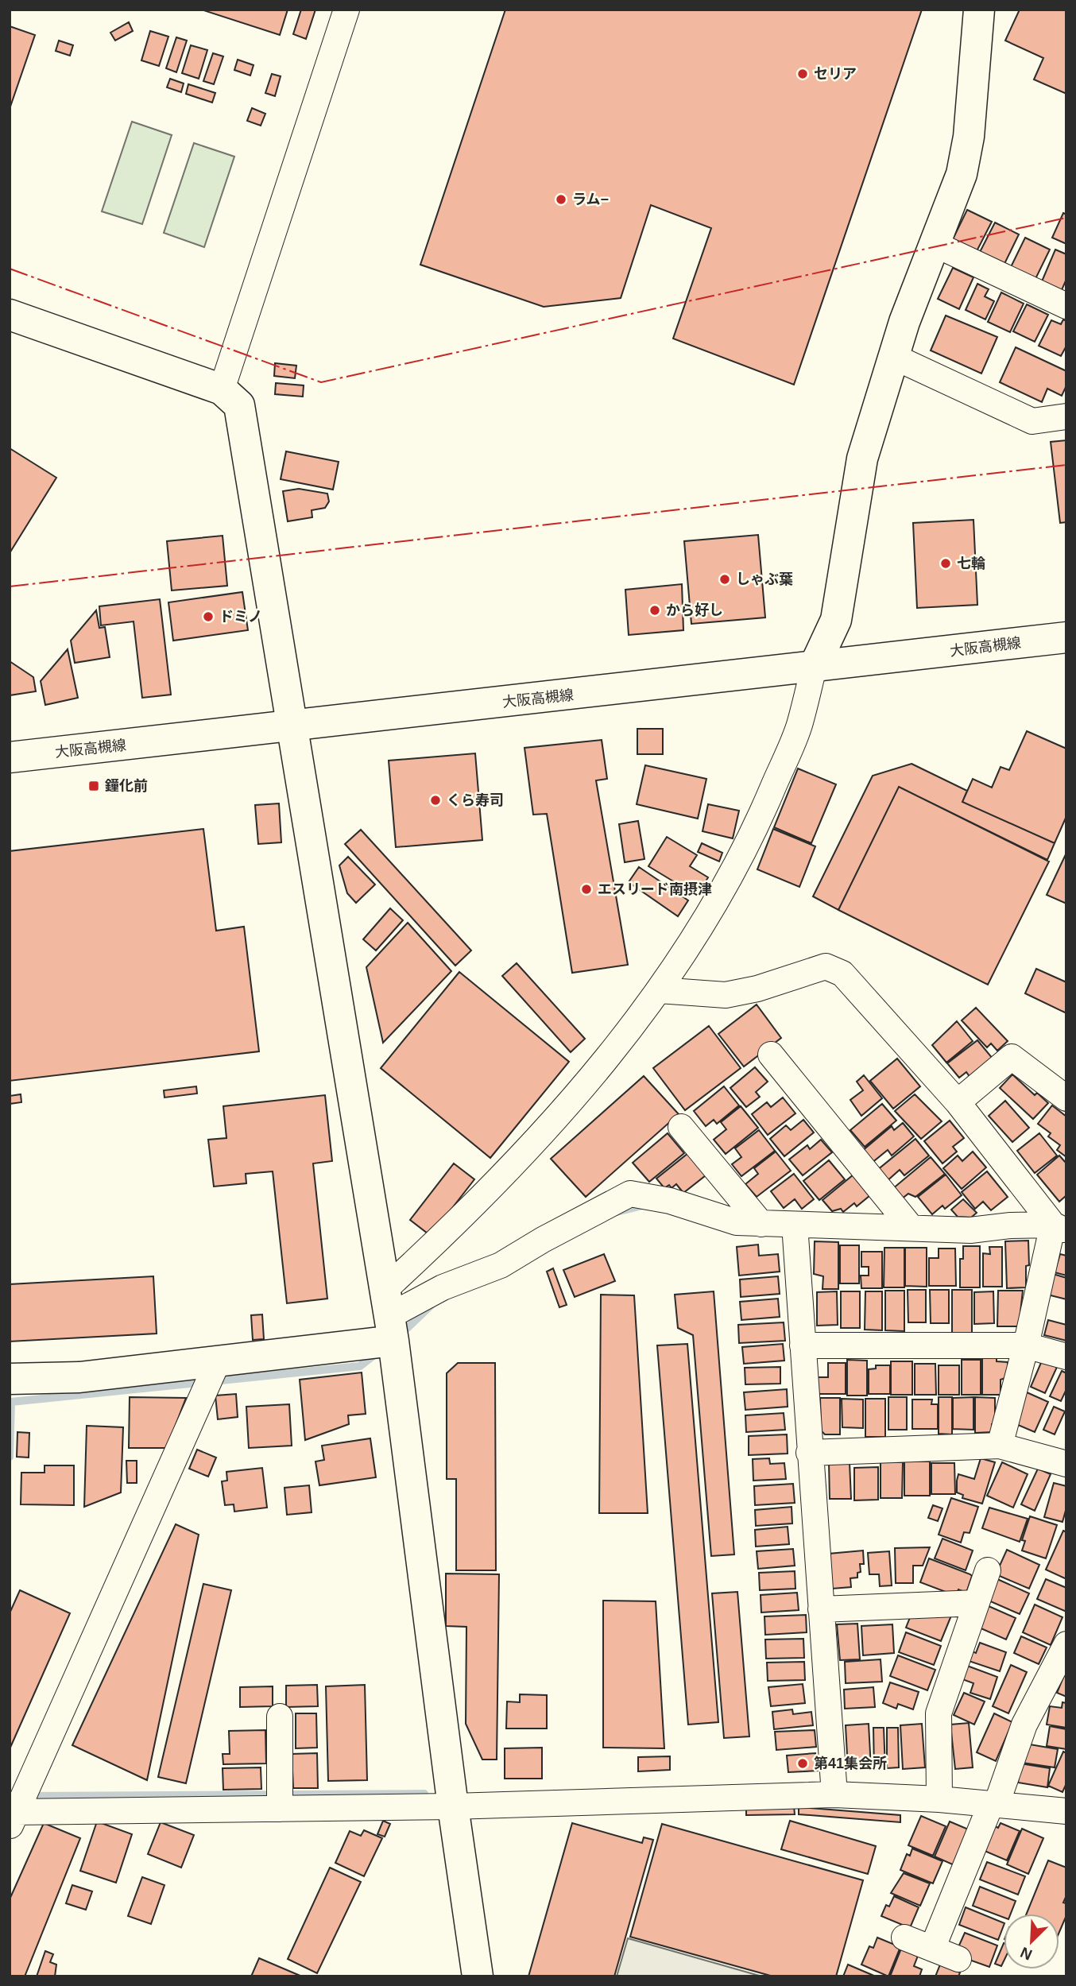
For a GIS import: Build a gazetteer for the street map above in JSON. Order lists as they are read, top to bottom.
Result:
{
  "streets": {
    "street": ["大阪高槻線"]
  },
  "places": {
    "other": [
      "セリア",
      "ラム−",
      "七輪",
      "しゃぶ葉",
      "から好し",
      "ドミノ",
      "くら寿司",
      "エスリード南摂津",
      "第41集会所"
    ],
    "transit": ["鐘化前"]
  },
  "north": "bottom left"
}
